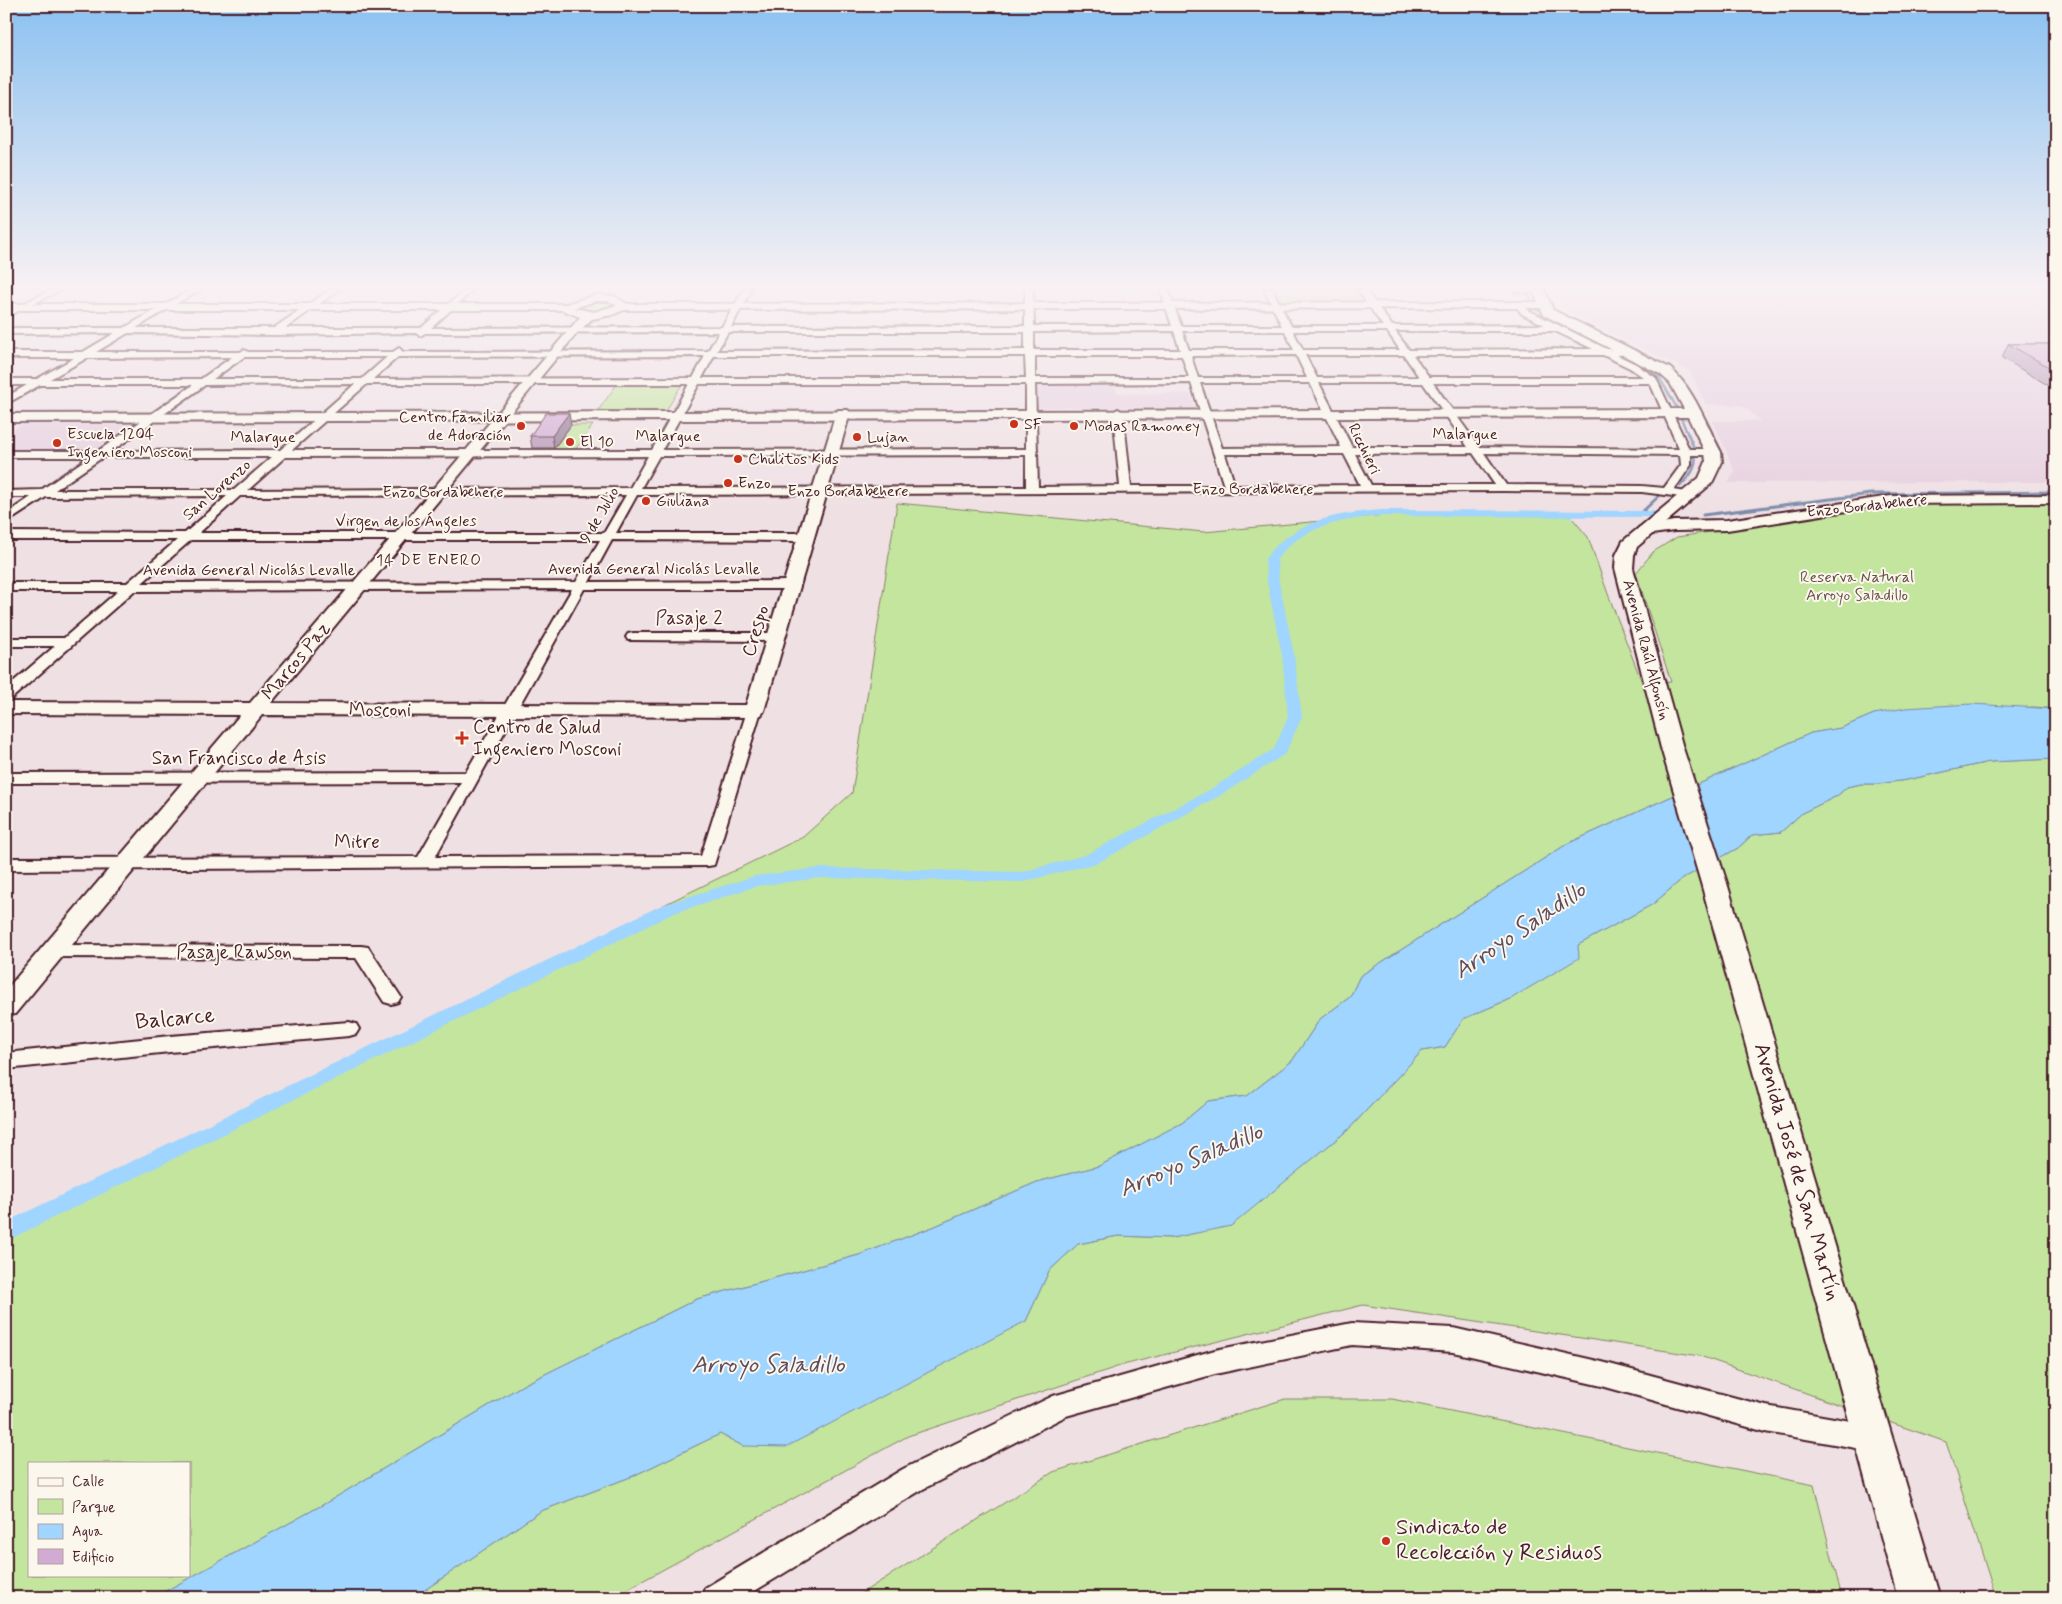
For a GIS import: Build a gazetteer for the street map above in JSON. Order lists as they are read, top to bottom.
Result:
{
  "streets": {
    "main road": ["Avenida Raúl Alfonsín", "Avenida José de San Martín"],
    "street": [
      "Malargue",
      "Ricchieri",
      "Enzo Bordabehere",
      "San Lorenzo",
      "9 de Julio",
      "Virgen de los Ángeles",
      "Avenida General Nicolás Levalle",
      "Pasaje 2",
      "Crespo",
      "Marcos Paz",
      "Mosconi",
      "San Francisco de Asis",
      "Mitre",
      "Pasaje Rawson",
      "Balcarce"
    ]
  },
  "crossings": [
    ["Malargue", "Ricchieri"],
    ["Malargue", "San Lorenzo"],
    ["Malargue", "9 de Julio"],
    ["Malargue", "Crespo"],
    ["Malargue", "Avenida Raúl Alfonsín"],
    ["Malargue", "Marcos Paz"],
    ["Ricchieri", "Enzo Bordabehere"],
    ["Enzo Bordabehere", "San Lorenzo"],
    ["Enzo Bordabehere", "9 de Julio"],
    ["Enzo Bordabehere", "Crespo"],
    ["Enzo Bordabehere", "Avenida Raúl Alfonsín"],
    ["Enzo Bordabehere", "Marcos Paz"],
    ["San Lorenzo", "Virgen de los Ángeles"],
    ["San Lorenzo", "Avenida General Nicolás Levalle"],
    ["9 de Julio", "Virgen de los Ángeles"],
    ["9 de Julio", "Avenida General Nicolás Levalle"],
    ["9 de Julio", "Mosconi"],
    ["9 de Julio", "San Francisco de Asis"],
    ["9 de Julio", "Mitre"],
    ["Virgen de los Ángeles", "Crespo"],
    ["Virgen de los Ángeles", "Marcos Paz"],
    ["Avenida General Nicolás Levalle", "Crespo"],
    ["Avenida General Nicolás Levalle", "Marcos Paz"],
    ["Pasaje 2", "Crespo"],
    ["Crespo", "Mosconi"],
    ["Crespo", "Mitre"],
    ["Avenida Raúl Alfonsín", "Avenida José de San Martín"],
    ["Marcos Paz", "Mosconi"],
    ["Marcos Paz", "San Francisco de Asis"],
    ["Marcos Paz", "Mitre"],
    ["Marcos Paz", "Pasaje Rawson"]
  ],
  "districts": ["14 DE ENERO"],
  "water": ["Arroyo Saladillo"],
  "parks": ["Reserva Natural Arroyo Saladillo"],
  "places": {
    "other": [
      "SF",
      "Centro Familiar de Adoración",
      "Modas Ramoney",
      "Lujan",
      "El 10",
      "Escuela 1204 Ingeniero Mosconi",
      "Chulitos Kids",
      "Enzo",
      "Giuliana",
      "Sindicato de Recolección y Residuos"
    ],
    "health": ["Centro de Salud Ingeniero Mosconi"]
  },
  "legend": [
    "Calle",
    "Parque",
    "Agua",
    "Edificio"
  ]
}
